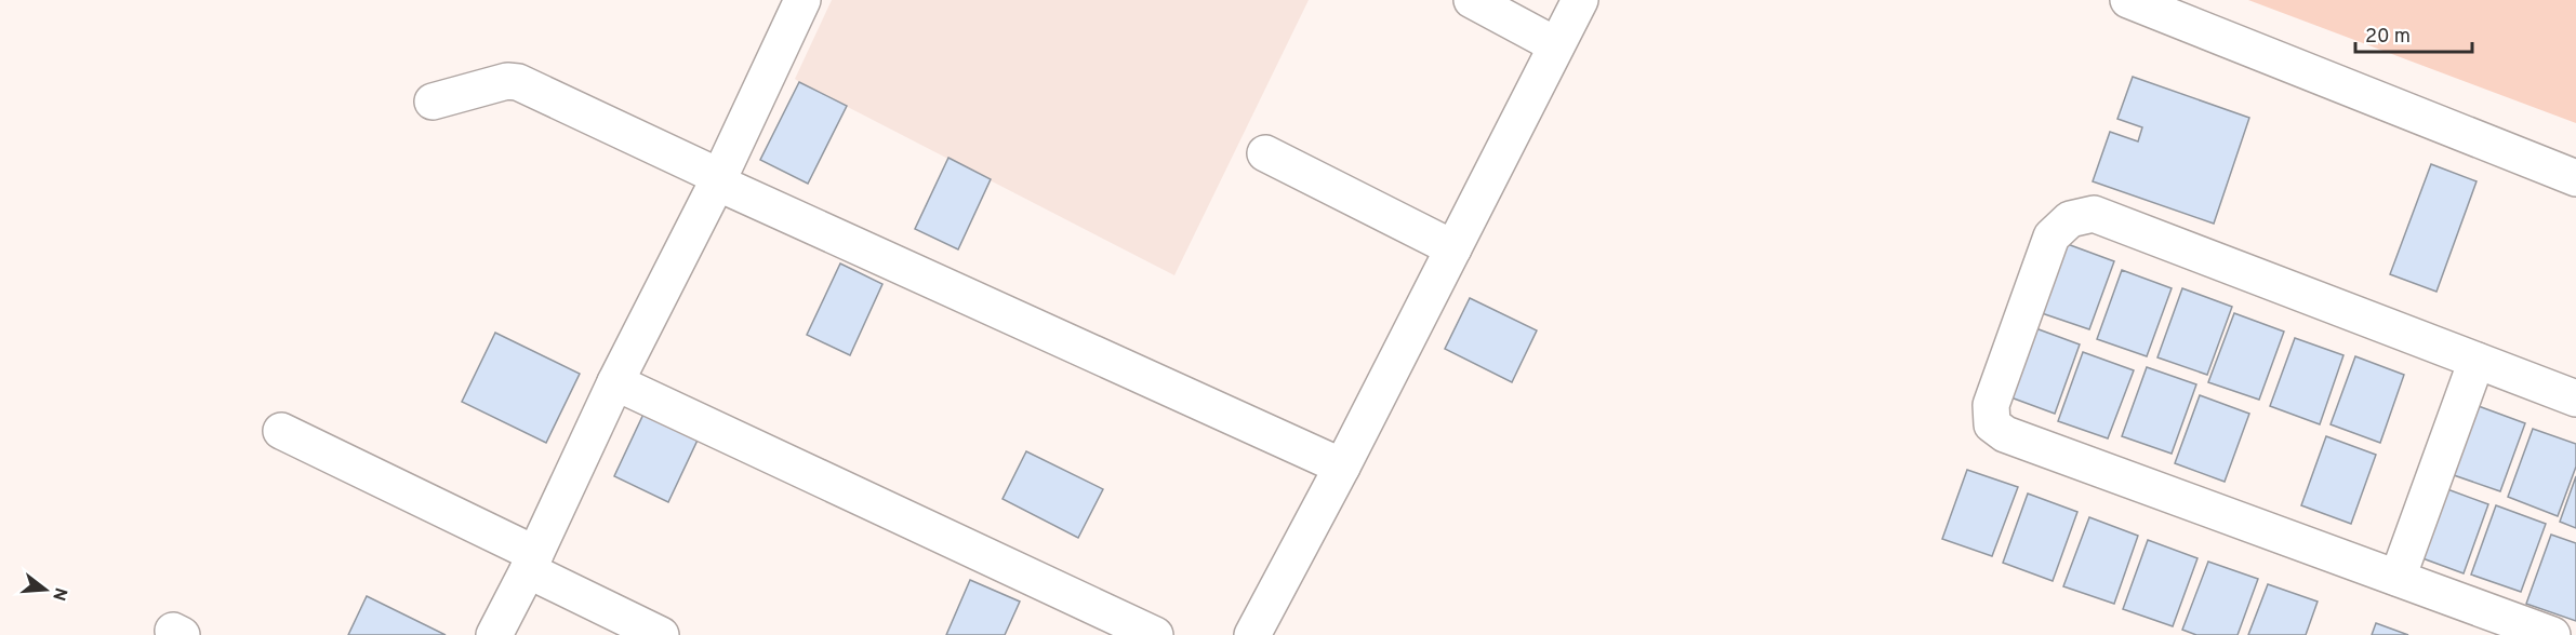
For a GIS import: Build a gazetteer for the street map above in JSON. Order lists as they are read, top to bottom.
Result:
{
  "scale_bar": "20 m",
  "north": "right"
}
